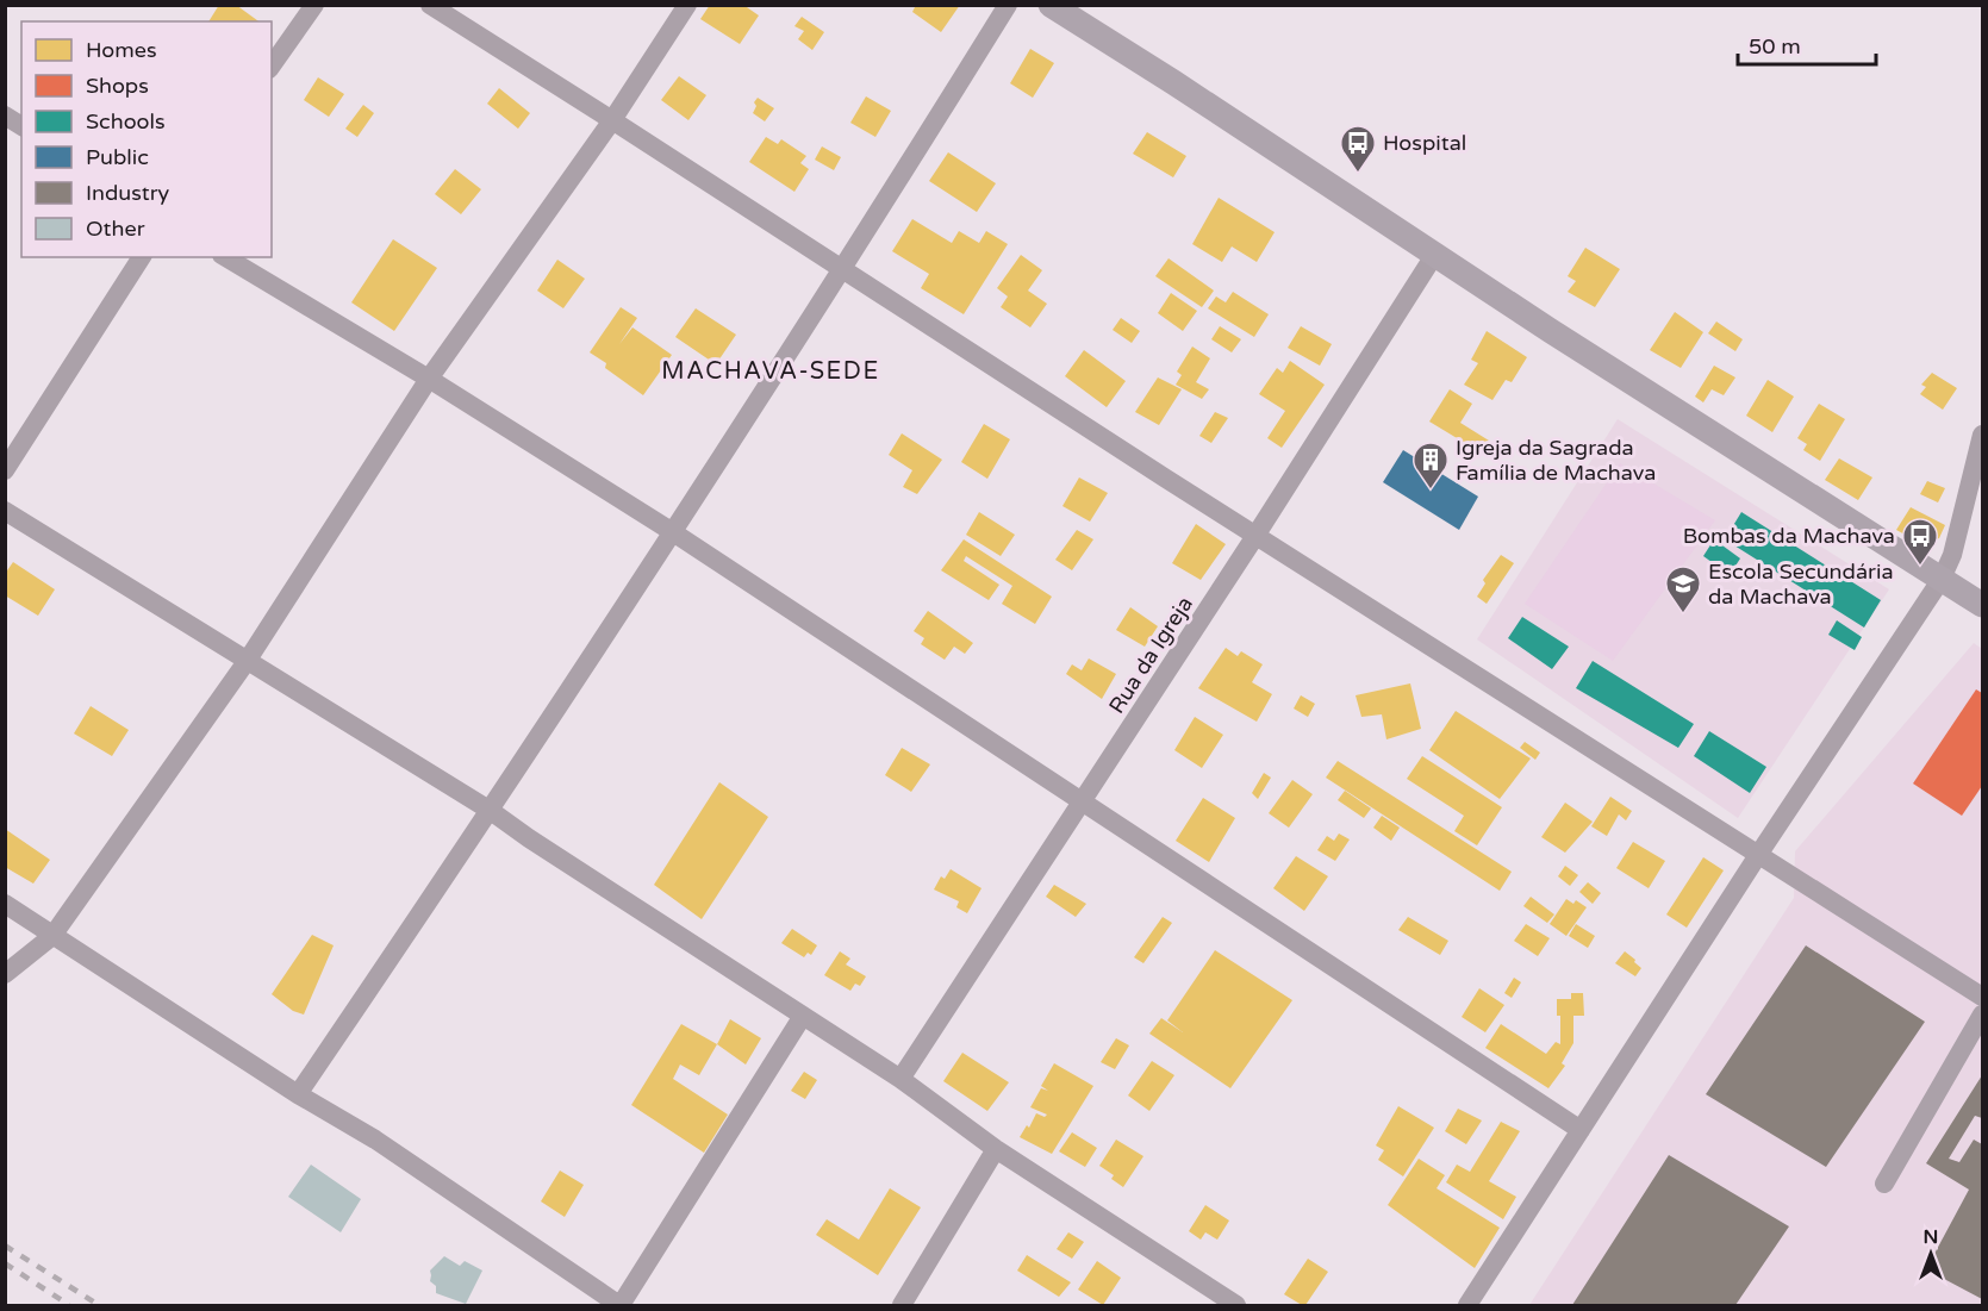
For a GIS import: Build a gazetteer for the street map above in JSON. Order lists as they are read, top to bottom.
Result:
{
  "streets": {
    "street": ["Rua da Igreja"]
  },
  "districts": ["MACHAVA-SEDE"],
  "places": {
    "bus stop": ["Hospital", "Bombas da Machava"],
    "building": ["Igreja da Sagrada Família de Machava"],
    "school or university": ["Escola Secundária da Machava"]
  },
  "legend": [
    "Homes",
    "Shops",
    "Schools",
    "Public",
    "Industry",
    "Other"
  ],
  "scale_bar": "50 m",
  "north": "top"
}
